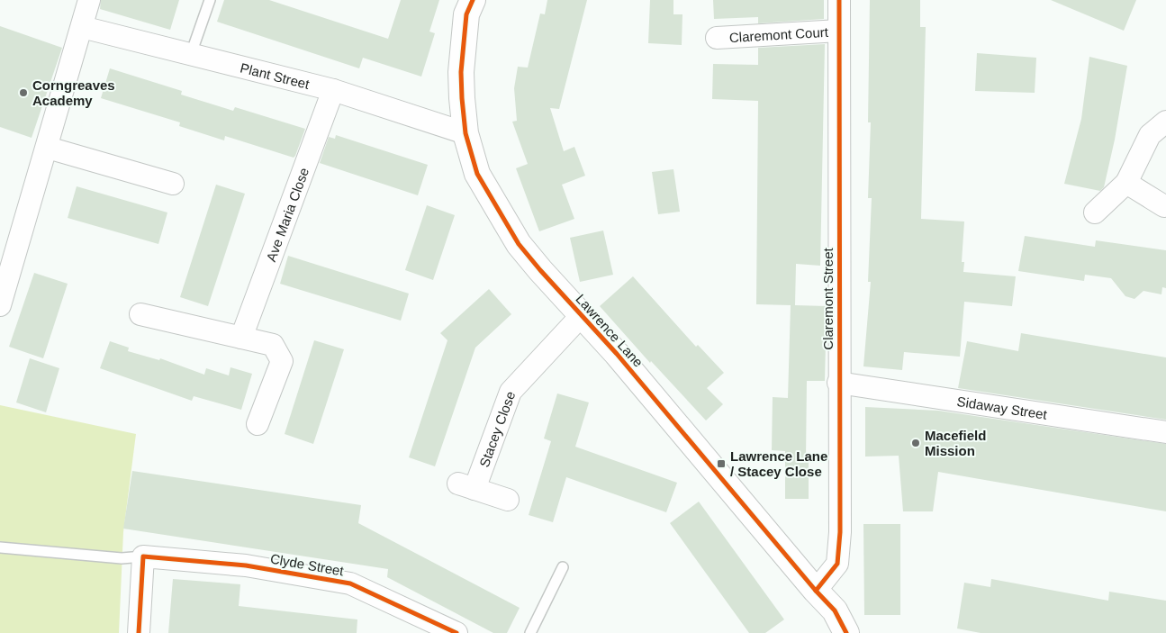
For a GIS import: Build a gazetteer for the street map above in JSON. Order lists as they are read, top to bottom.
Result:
{
  "streets": {
    "street": [
      "Claremont Court",
      "Plant Street",
      "Ave Maria Close",
      "Claremont Street",
      "Lawrence Lane",
      "Sidaway Street",
      "Stacey Close",
      "Clyde Street"
    ]
  },
  "crossings": [
    ["Claremont Court", "Claremont Street"],
    ["Plant Street", "Ave Maria Close"],
    ["Plant Street", "Lawrence Lane"],
    ["Claremont Street", "Lawrence Lane"],
    ["Claremont Street", "Sidaway Street"],
    ["Lawrence Lane", "Stacey Close"]
  ],
  "places": {
    "other": ["Corngreaves Academy", "Macefield Mission"],
    "transit": ["Lawrence Lane / Stacey Close"]
  }
}
